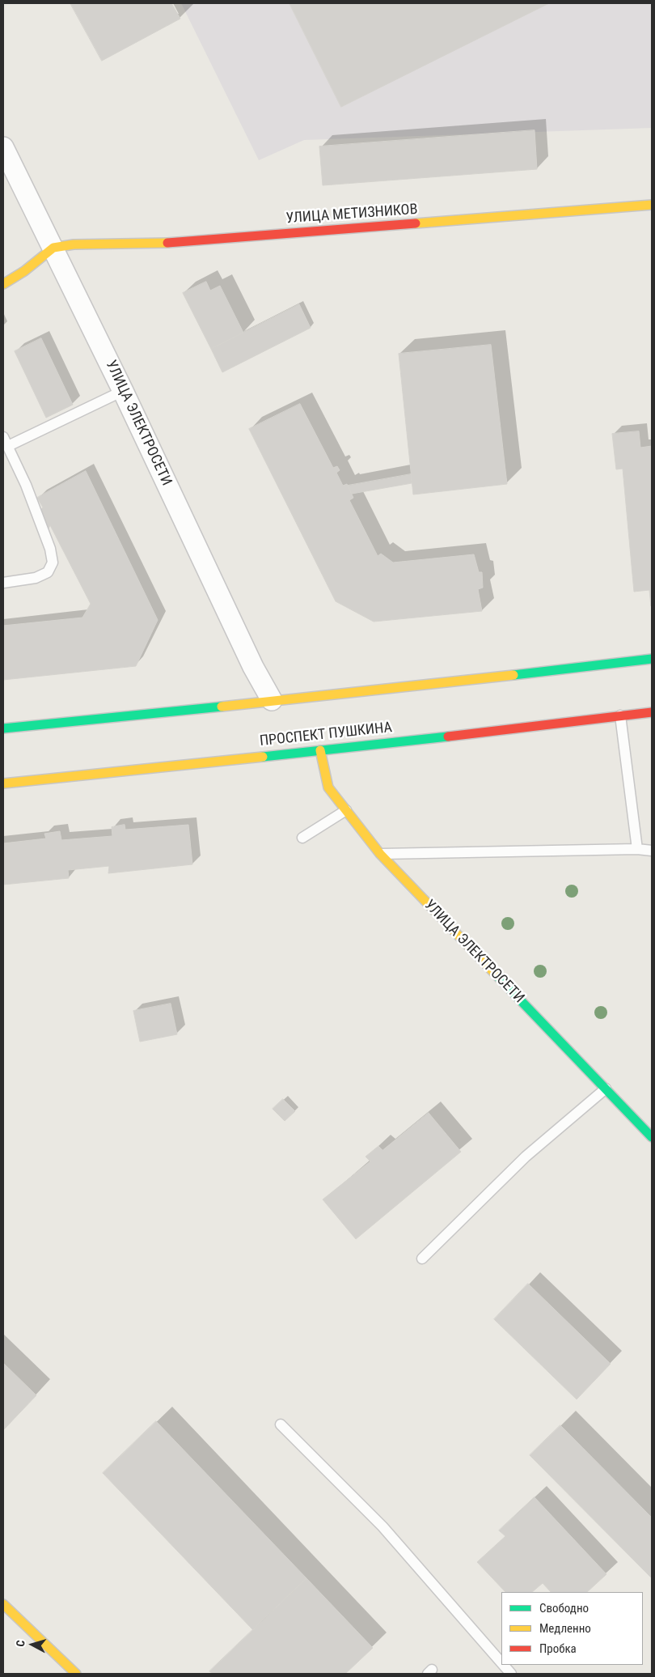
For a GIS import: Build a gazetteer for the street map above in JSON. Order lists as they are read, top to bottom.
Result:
{
  "streets": {
    "main road": ["УЛИЦА МЕТИЗНИКОВ", "УЛИЦА ЭЛЕКТРОСЕТИ", "ПРОСПЕКТ ПУШКИНА"]
  },
  "crossings": [
    ["УЛИЦА МЕТИЗНИКОВ", "УЛИЦА ЭЛЕКТРОСЕТИ"],
    ["УЛИЦА ЭЛЕКТРОСЕТИ", "ПРОСПЕКТ ПУШКИНА"]
  ],
  "legend": ["Свободно", "Медленно", "Пробка"],
  "north": "left"
}
